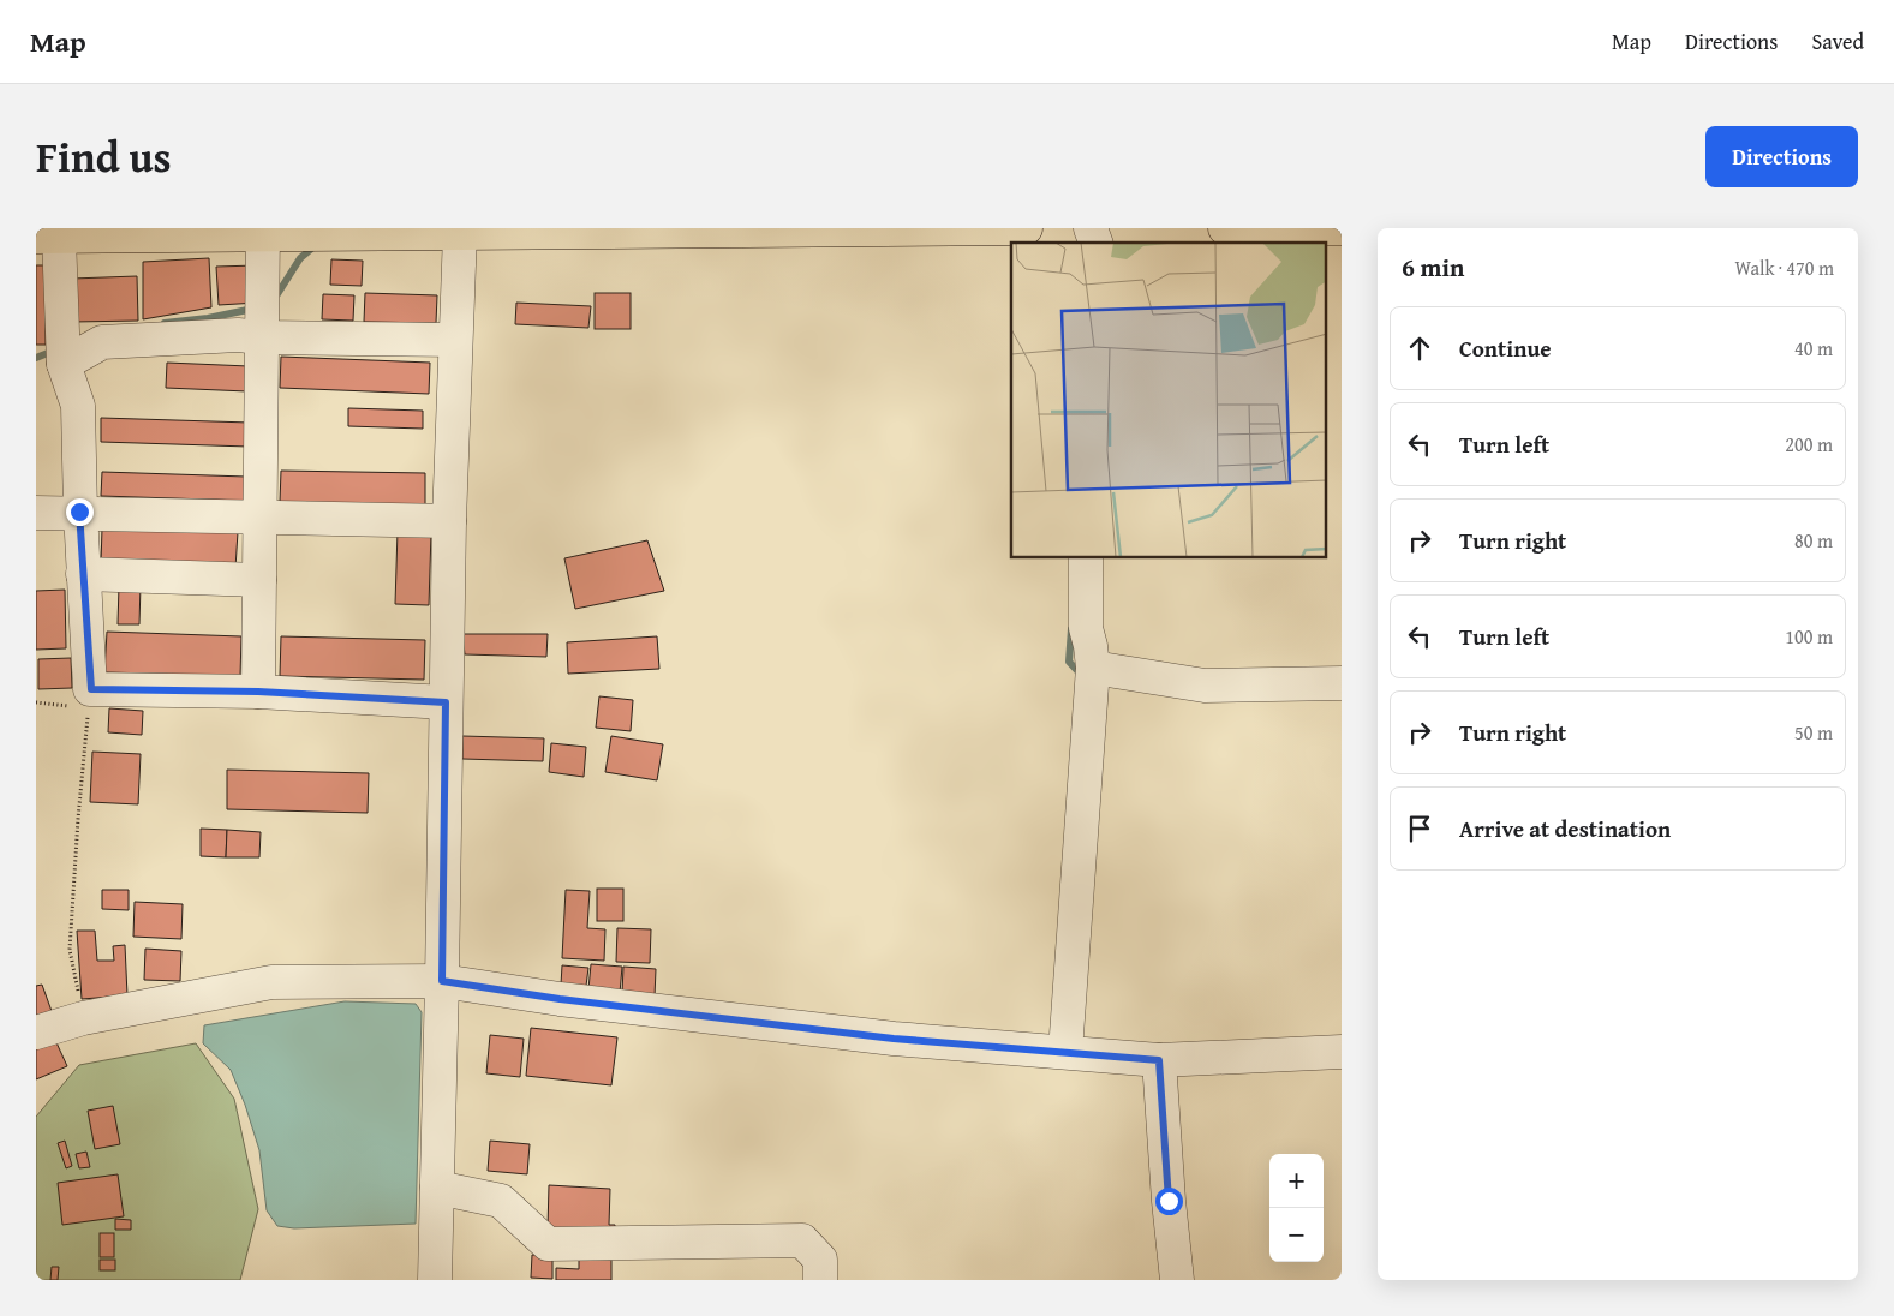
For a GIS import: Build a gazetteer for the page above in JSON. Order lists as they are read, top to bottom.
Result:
{
  "page": {
    "header": "Map",
    "nav": ["Map", "Directions", "Saved"],
    "title": "Find us",
    "buttons": "Directions",
    "heading": ["6 min", "Walk · 470 m"],
    "list": [
      ["Continue", "40 m"],
      ["Turn left", "200 m"],
      ["Turn right", "80 m"],
      ["Turn left", "100 m"],
      ["Turn right", "50 m"],
      "Arrive at destination"
    ],
    "map_buttons": ["+", "−"]
  }
}
